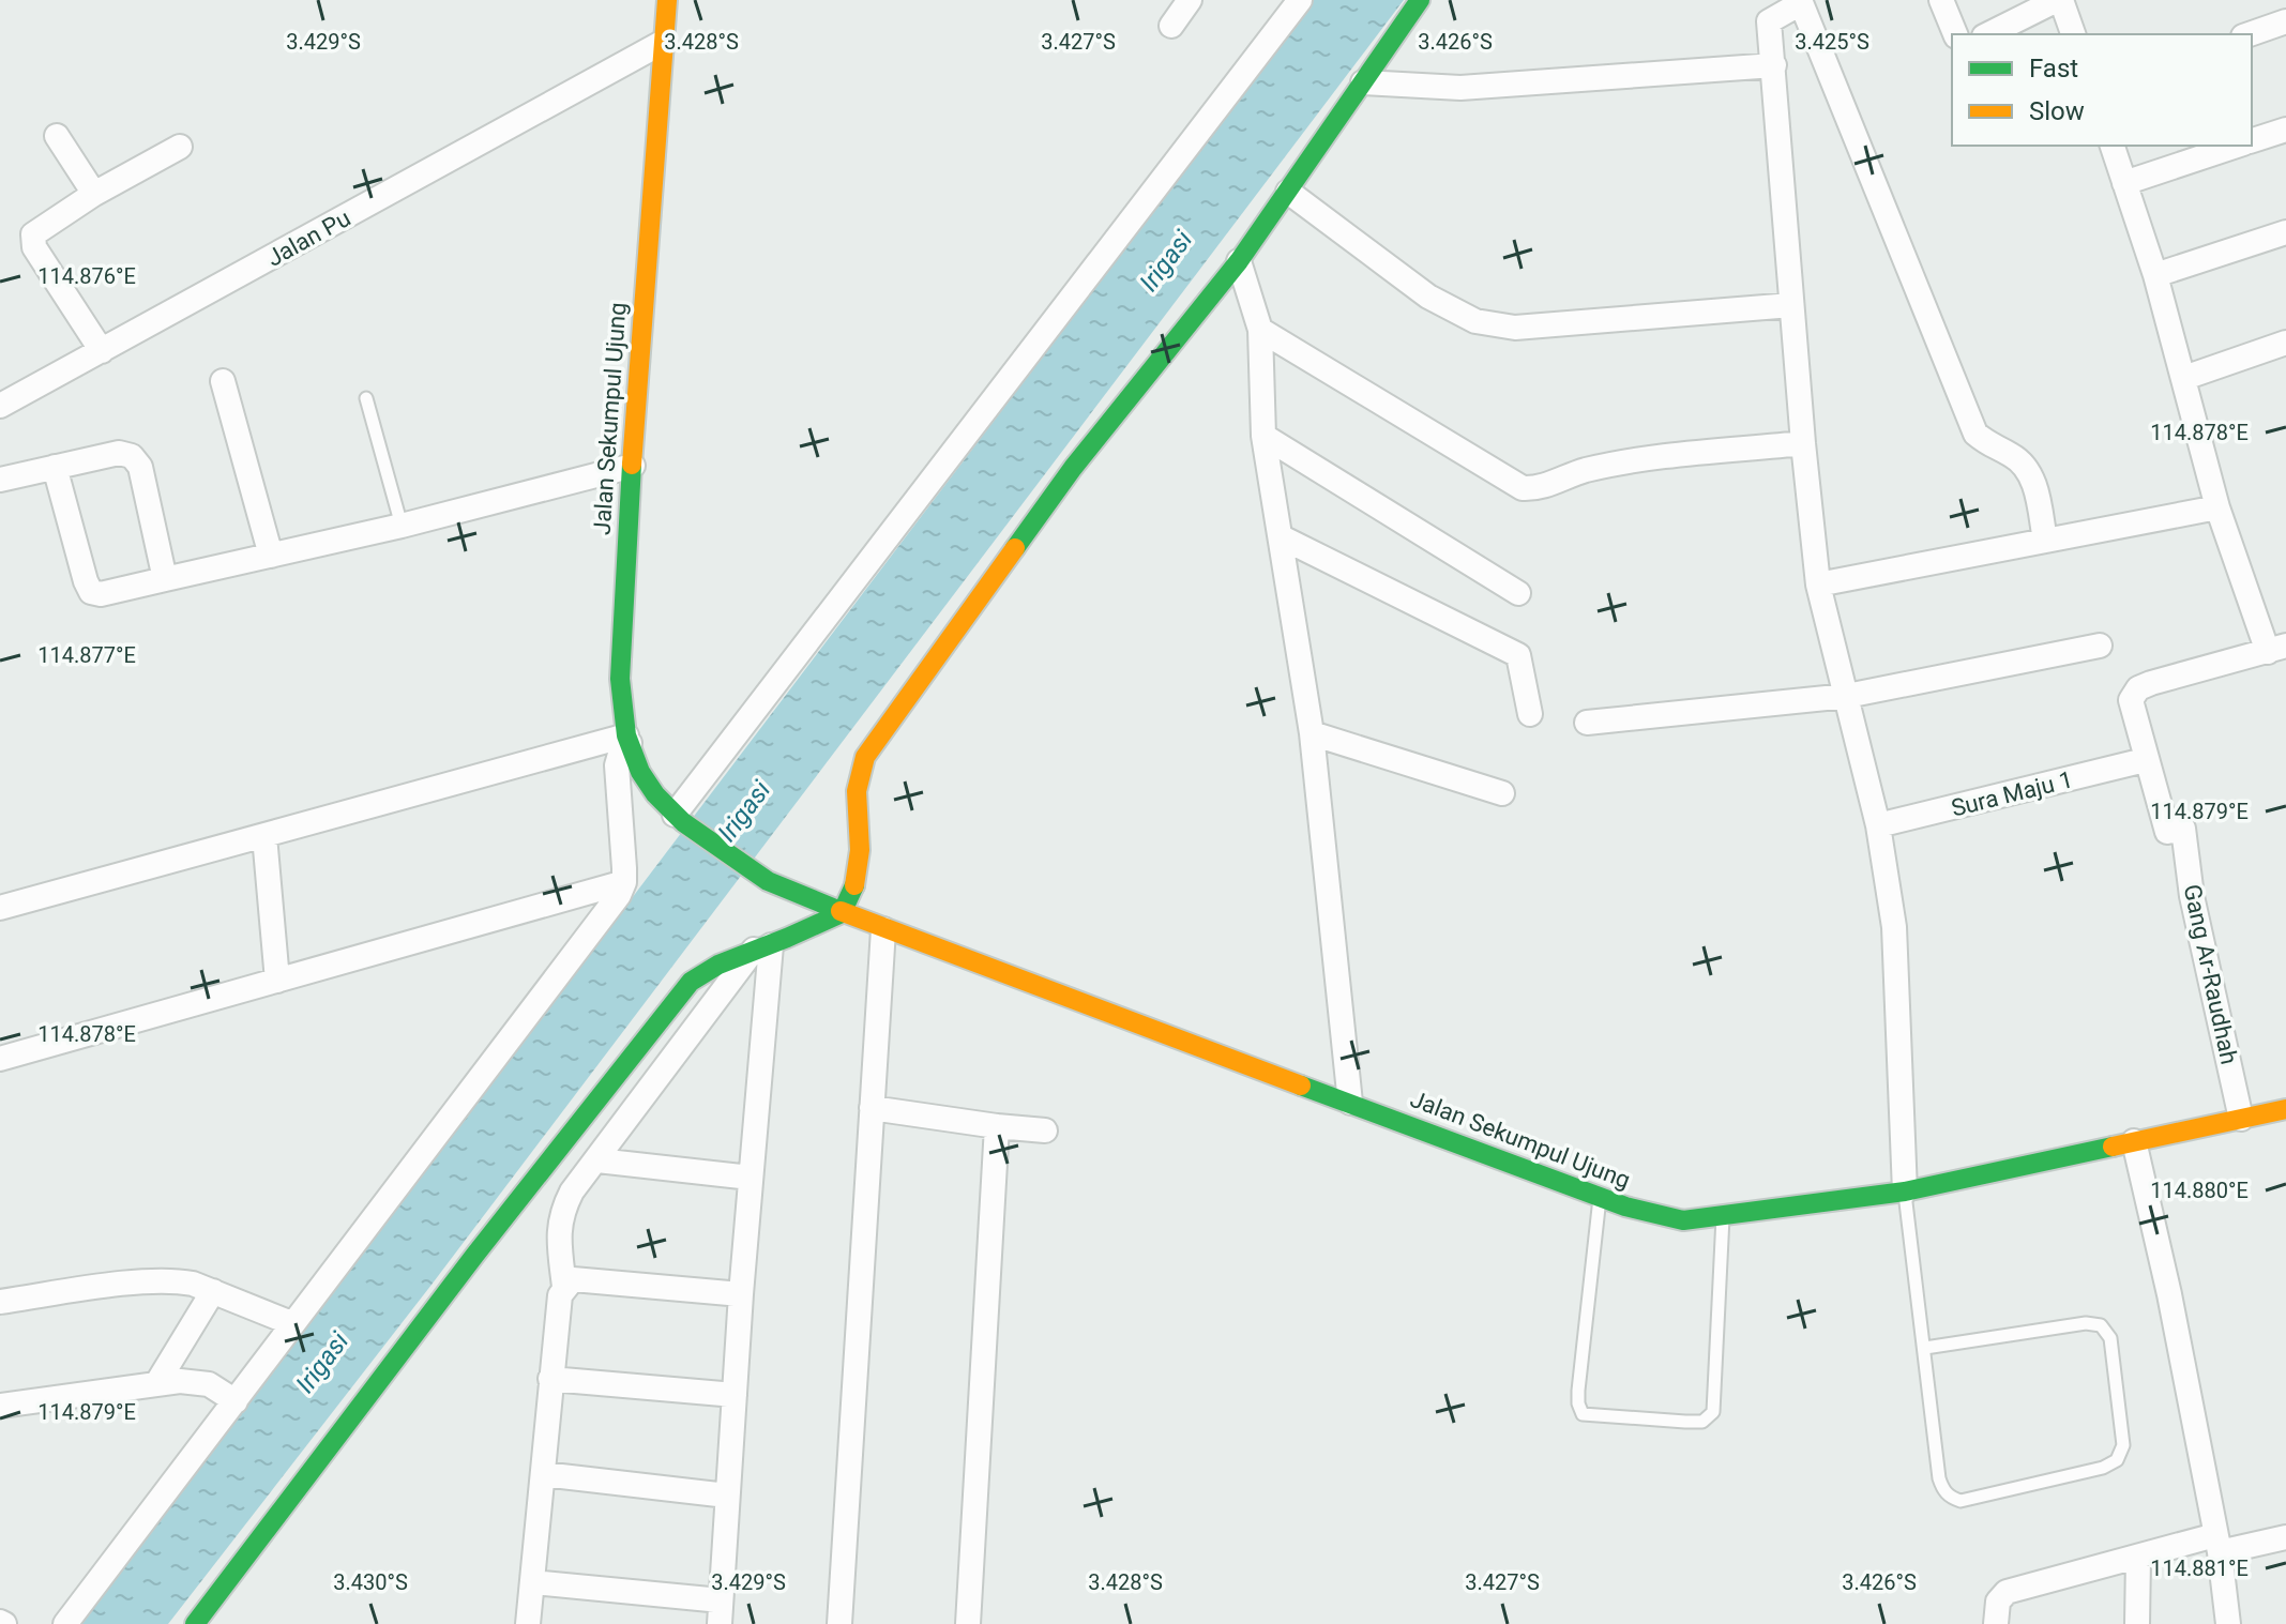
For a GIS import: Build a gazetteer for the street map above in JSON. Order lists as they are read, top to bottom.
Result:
{
  "streets": {
    "main road": ["Jalan Sekumpul Ujung"],
    "street": ["Jalan Pu", "Sura Maju 1", "Gang Ar-Raudhah"]
  },
  "crossings": [
    ["Jalan Pu", "Jalan Sekumpul Ujung"],
    ["Jalan Sekumpul Ujung", "Gang Ar-Raudhah"],
    ["Sura Maju 1", "Gang Ar-Raudhah"]
  ],
  "water": ["Irigasi"],
  "legend": ["Fast", "Slow"],
  "coordinates": [
    "3.429°S",
    "3.428°S",
    "3.427°S",
    "3.426°S",
    "3.425°S",
    "114.876°E",
    "114.878°E",
    "114.877°E",
    "114.879°E",
    "114.880°E",
    "114.881°E",
    "3.430°S"
  ]
}
